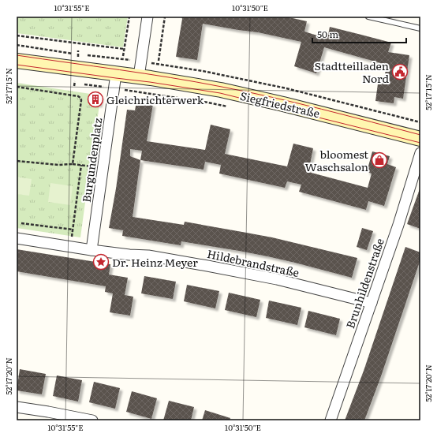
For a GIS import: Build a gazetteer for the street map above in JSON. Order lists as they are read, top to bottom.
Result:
{
  "streets": {
    "street": [
      "Siegfriedstraße",
      "Burgundenplatz",
      "Hildebrandstraße",
      "Brunhildenstraße"
    ]
  },
  "crossings": [
    ["Siegfriedstraße", "Burgundenplatz"],
    ["Burgundenplatz", "Hildebrandstraße"],
    ["Hildebrandstraße", "Brunhildenstraße"]
  ],
  "places": {
    "public building": ["Stadtteilladen Nord"],
    "building": ["Gleichrichterwerk"],
    "shop": ["bloomest Waschsalon"],
    "place": ["Dr. Heinz Meyer"]
  },
  "scale_bar": "50 m",
  "coordinates": [
    "10°31'55\"E",
    "10°31'50\"E",
    "52°17'15\"N",
    "52°17'20\"N"
  ]
}
